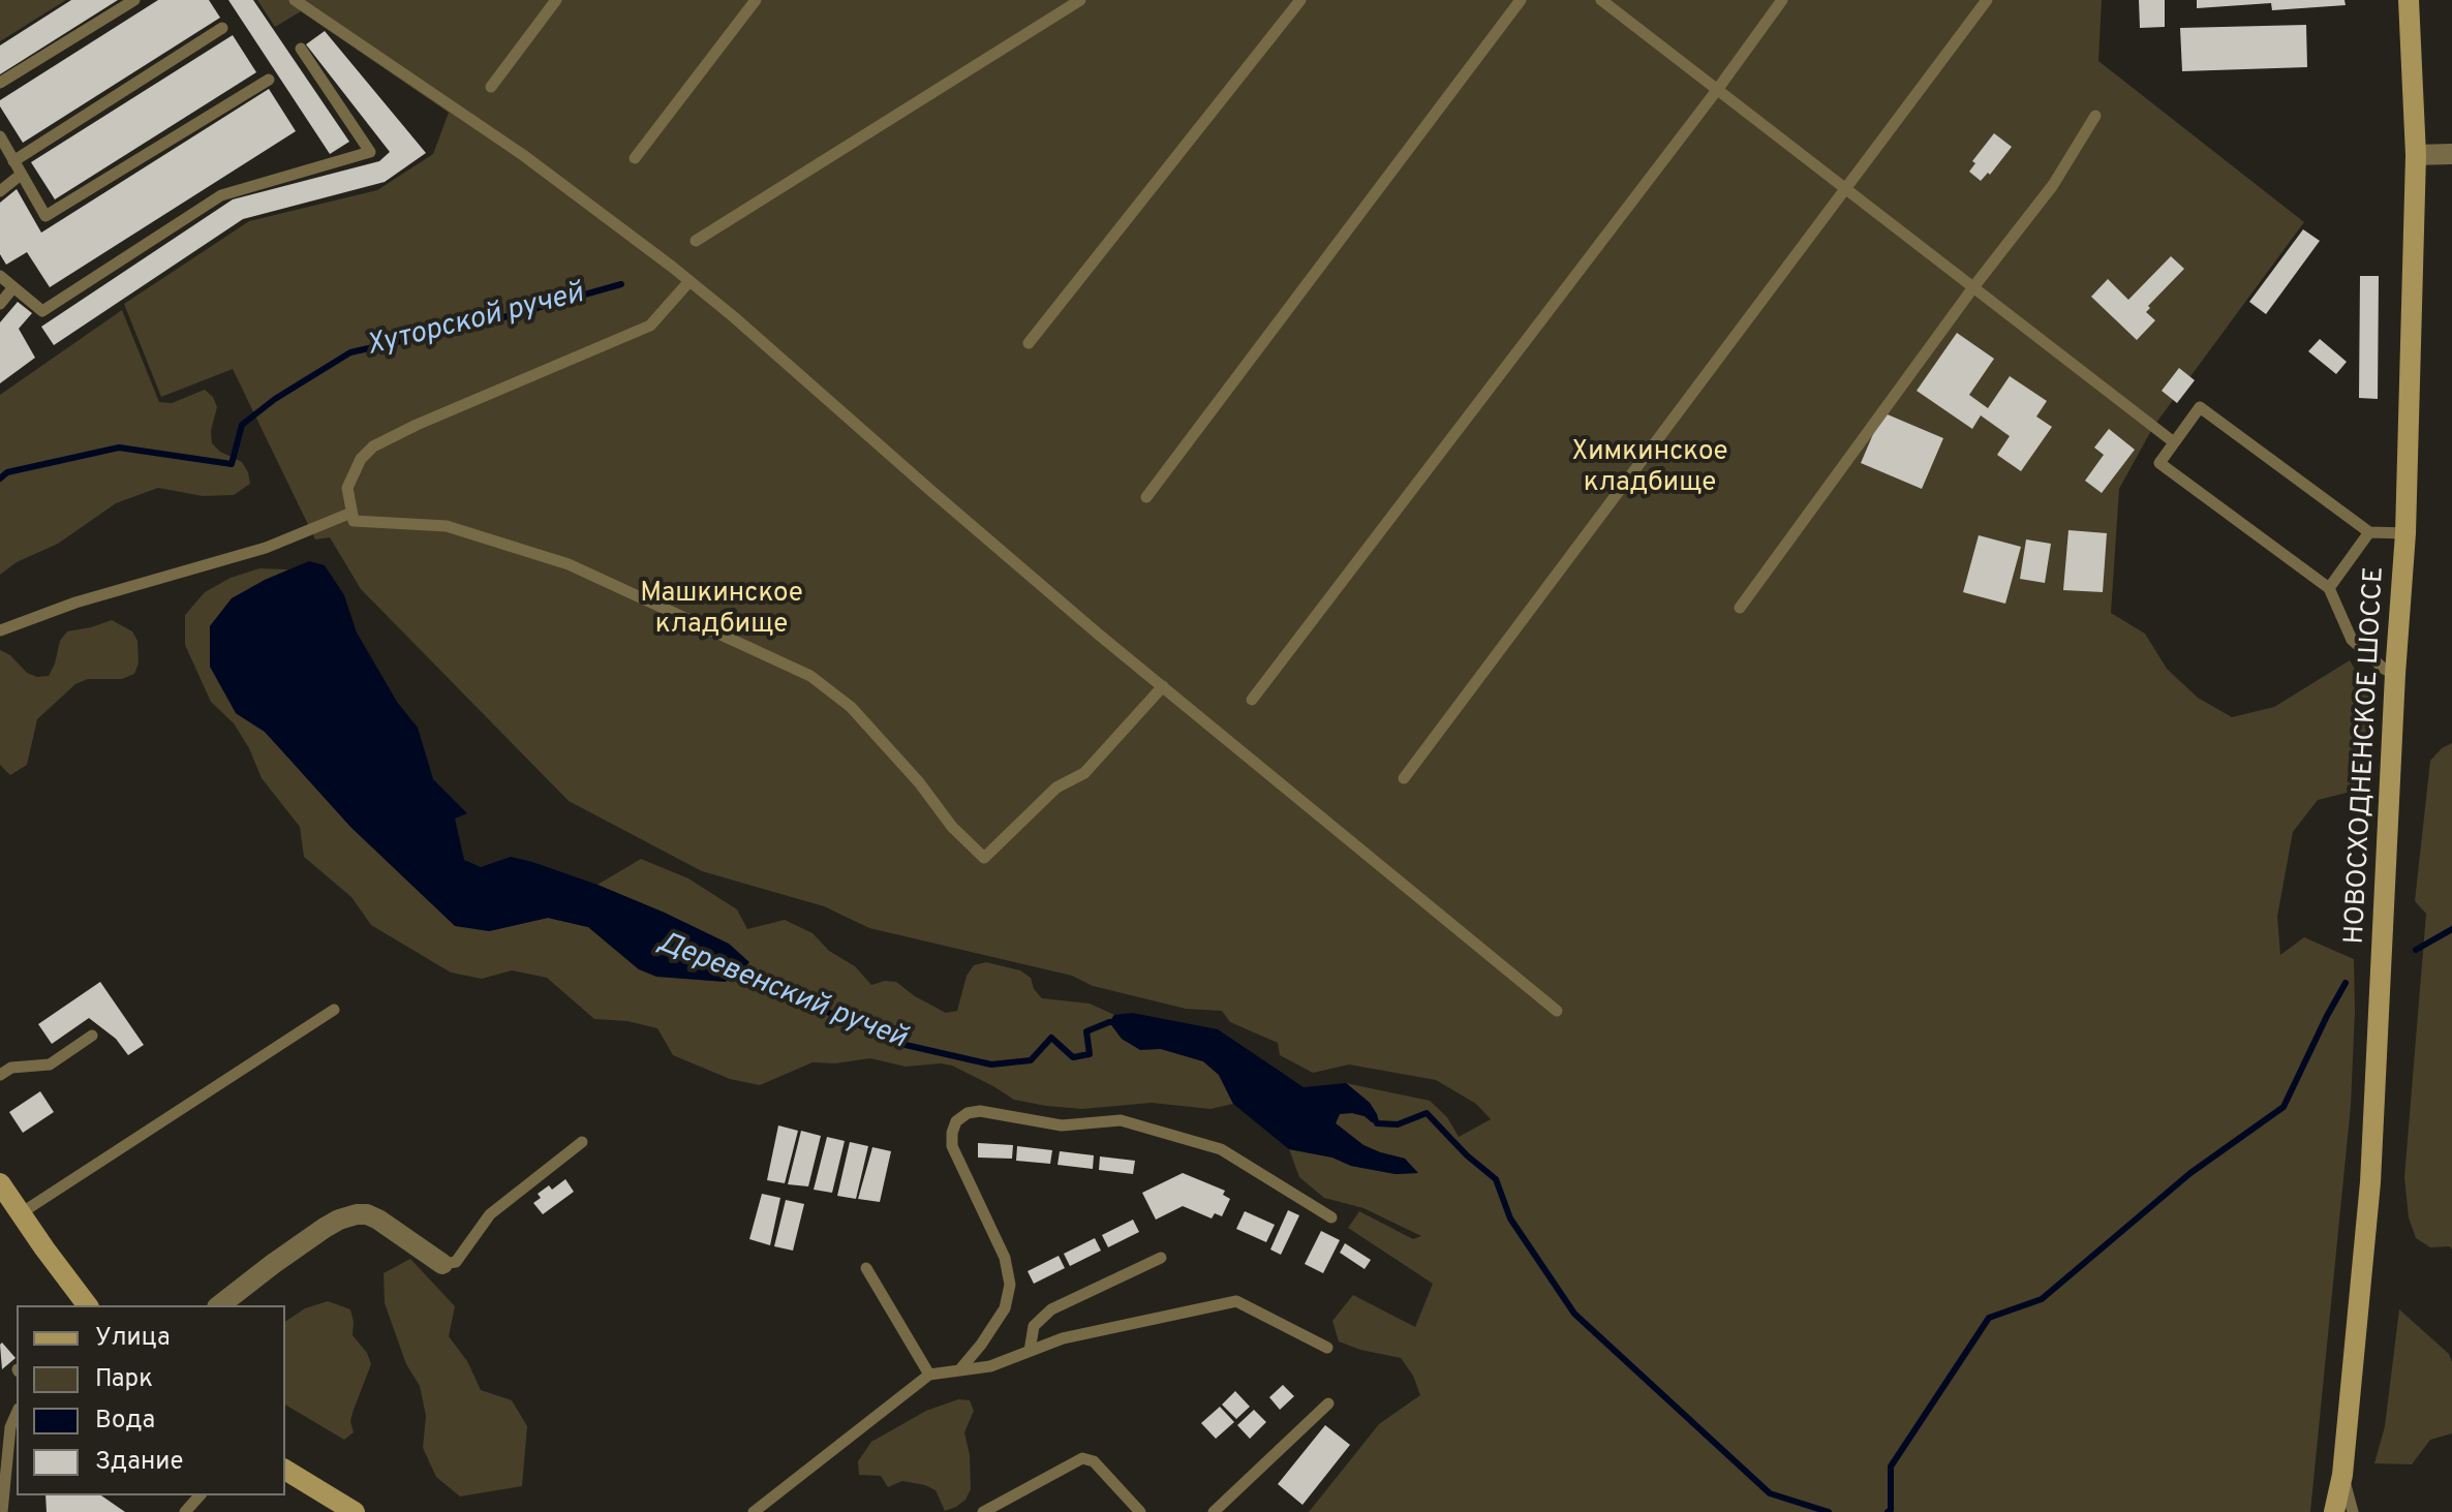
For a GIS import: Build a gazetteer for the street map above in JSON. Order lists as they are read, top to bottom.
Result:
{
  "streets": {
    "main road": ["НОВОСХОДНЕНСКОЕ ШОССЕ"]
  },
  "water": ["Хуторской ручей", "Деревенский ручей"],
  "parks": ["Химкинское кладбище", "Машкинское кладбище"],
  "legend": [
    "Улица",
    "Парк",
    "Вода",
    "Здание"
  ]
}
